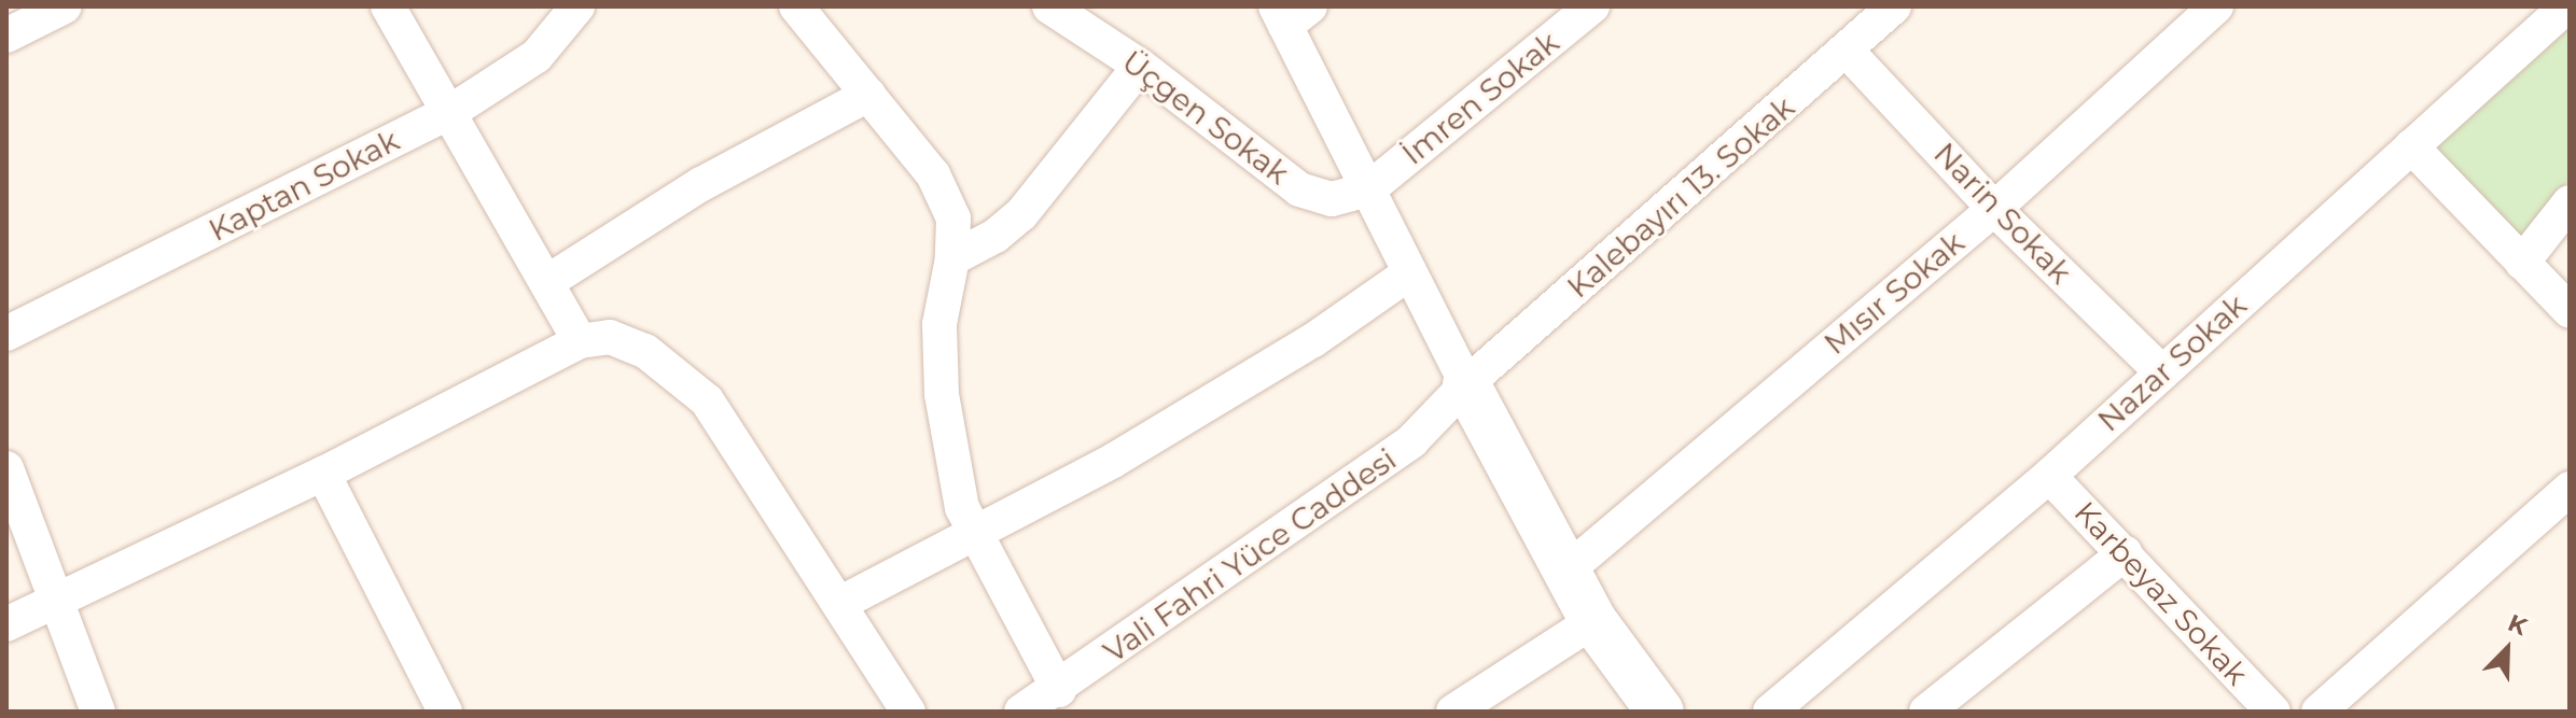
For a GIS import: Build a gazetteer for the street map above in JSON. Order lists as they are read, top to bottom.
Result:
{
  "streets": {
    "street": [
      "İmren Sokak",
      "Üçgen Sokak",
      "Kaptan Sokak",
      "Kalebayırı 13. Sokak",
      "Narin Sokak",
      "Mısır Sokak",
      "Nazar Sokak",
      "Vali Fahri Yüce Caddesi",
      "Karbeyaz Sokak"
    ]
  },
  "crossings": [
    ["İmren Sokak", "Üçgen Sokak"],
    ["Kalebayırı 13. Sokak", "Narin Sokak"],
    ["Kalebayırı 13. Sokak", "Vali Fahri Yüce Caddesi"],
    ["Narin Sokak", "Mısır Sokak"],
    ["Narin Sokak", "Nazar Sokak"],
    ["Nazar Sokak", "Karbeyaz Sokak"]
  ],
  "north": "top right"
}
